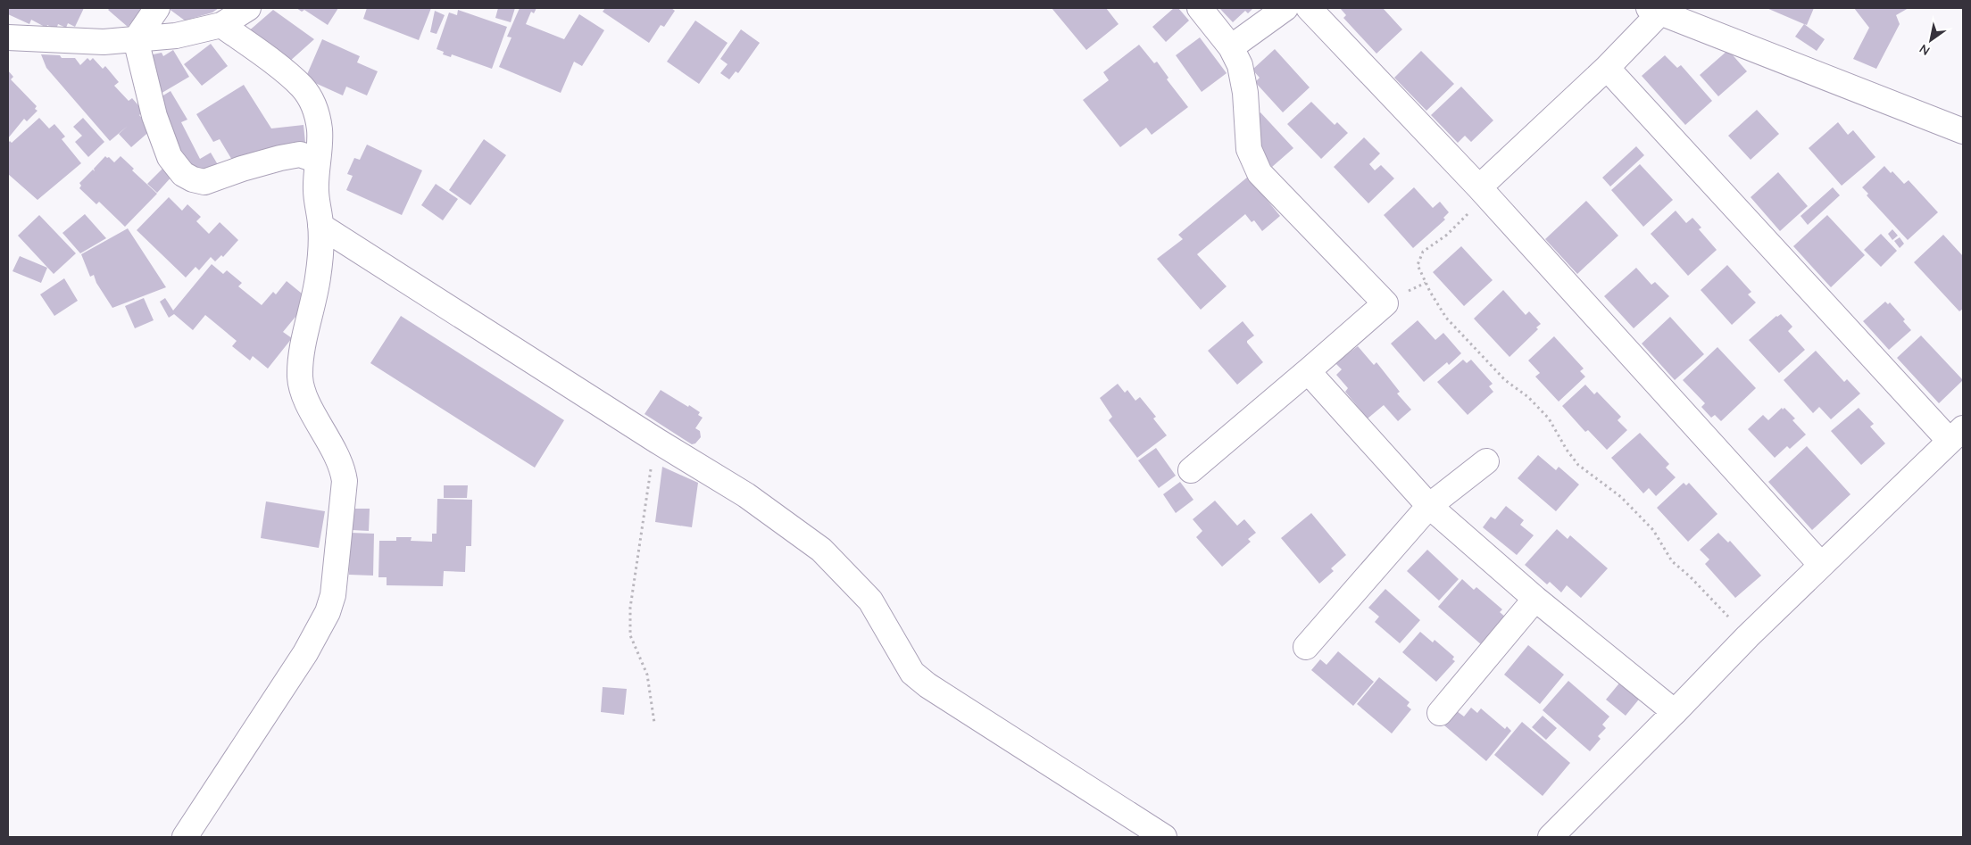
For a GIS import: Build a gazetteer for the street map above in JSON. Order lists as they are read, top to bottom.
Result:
{
  "north": "bottom left"
}
